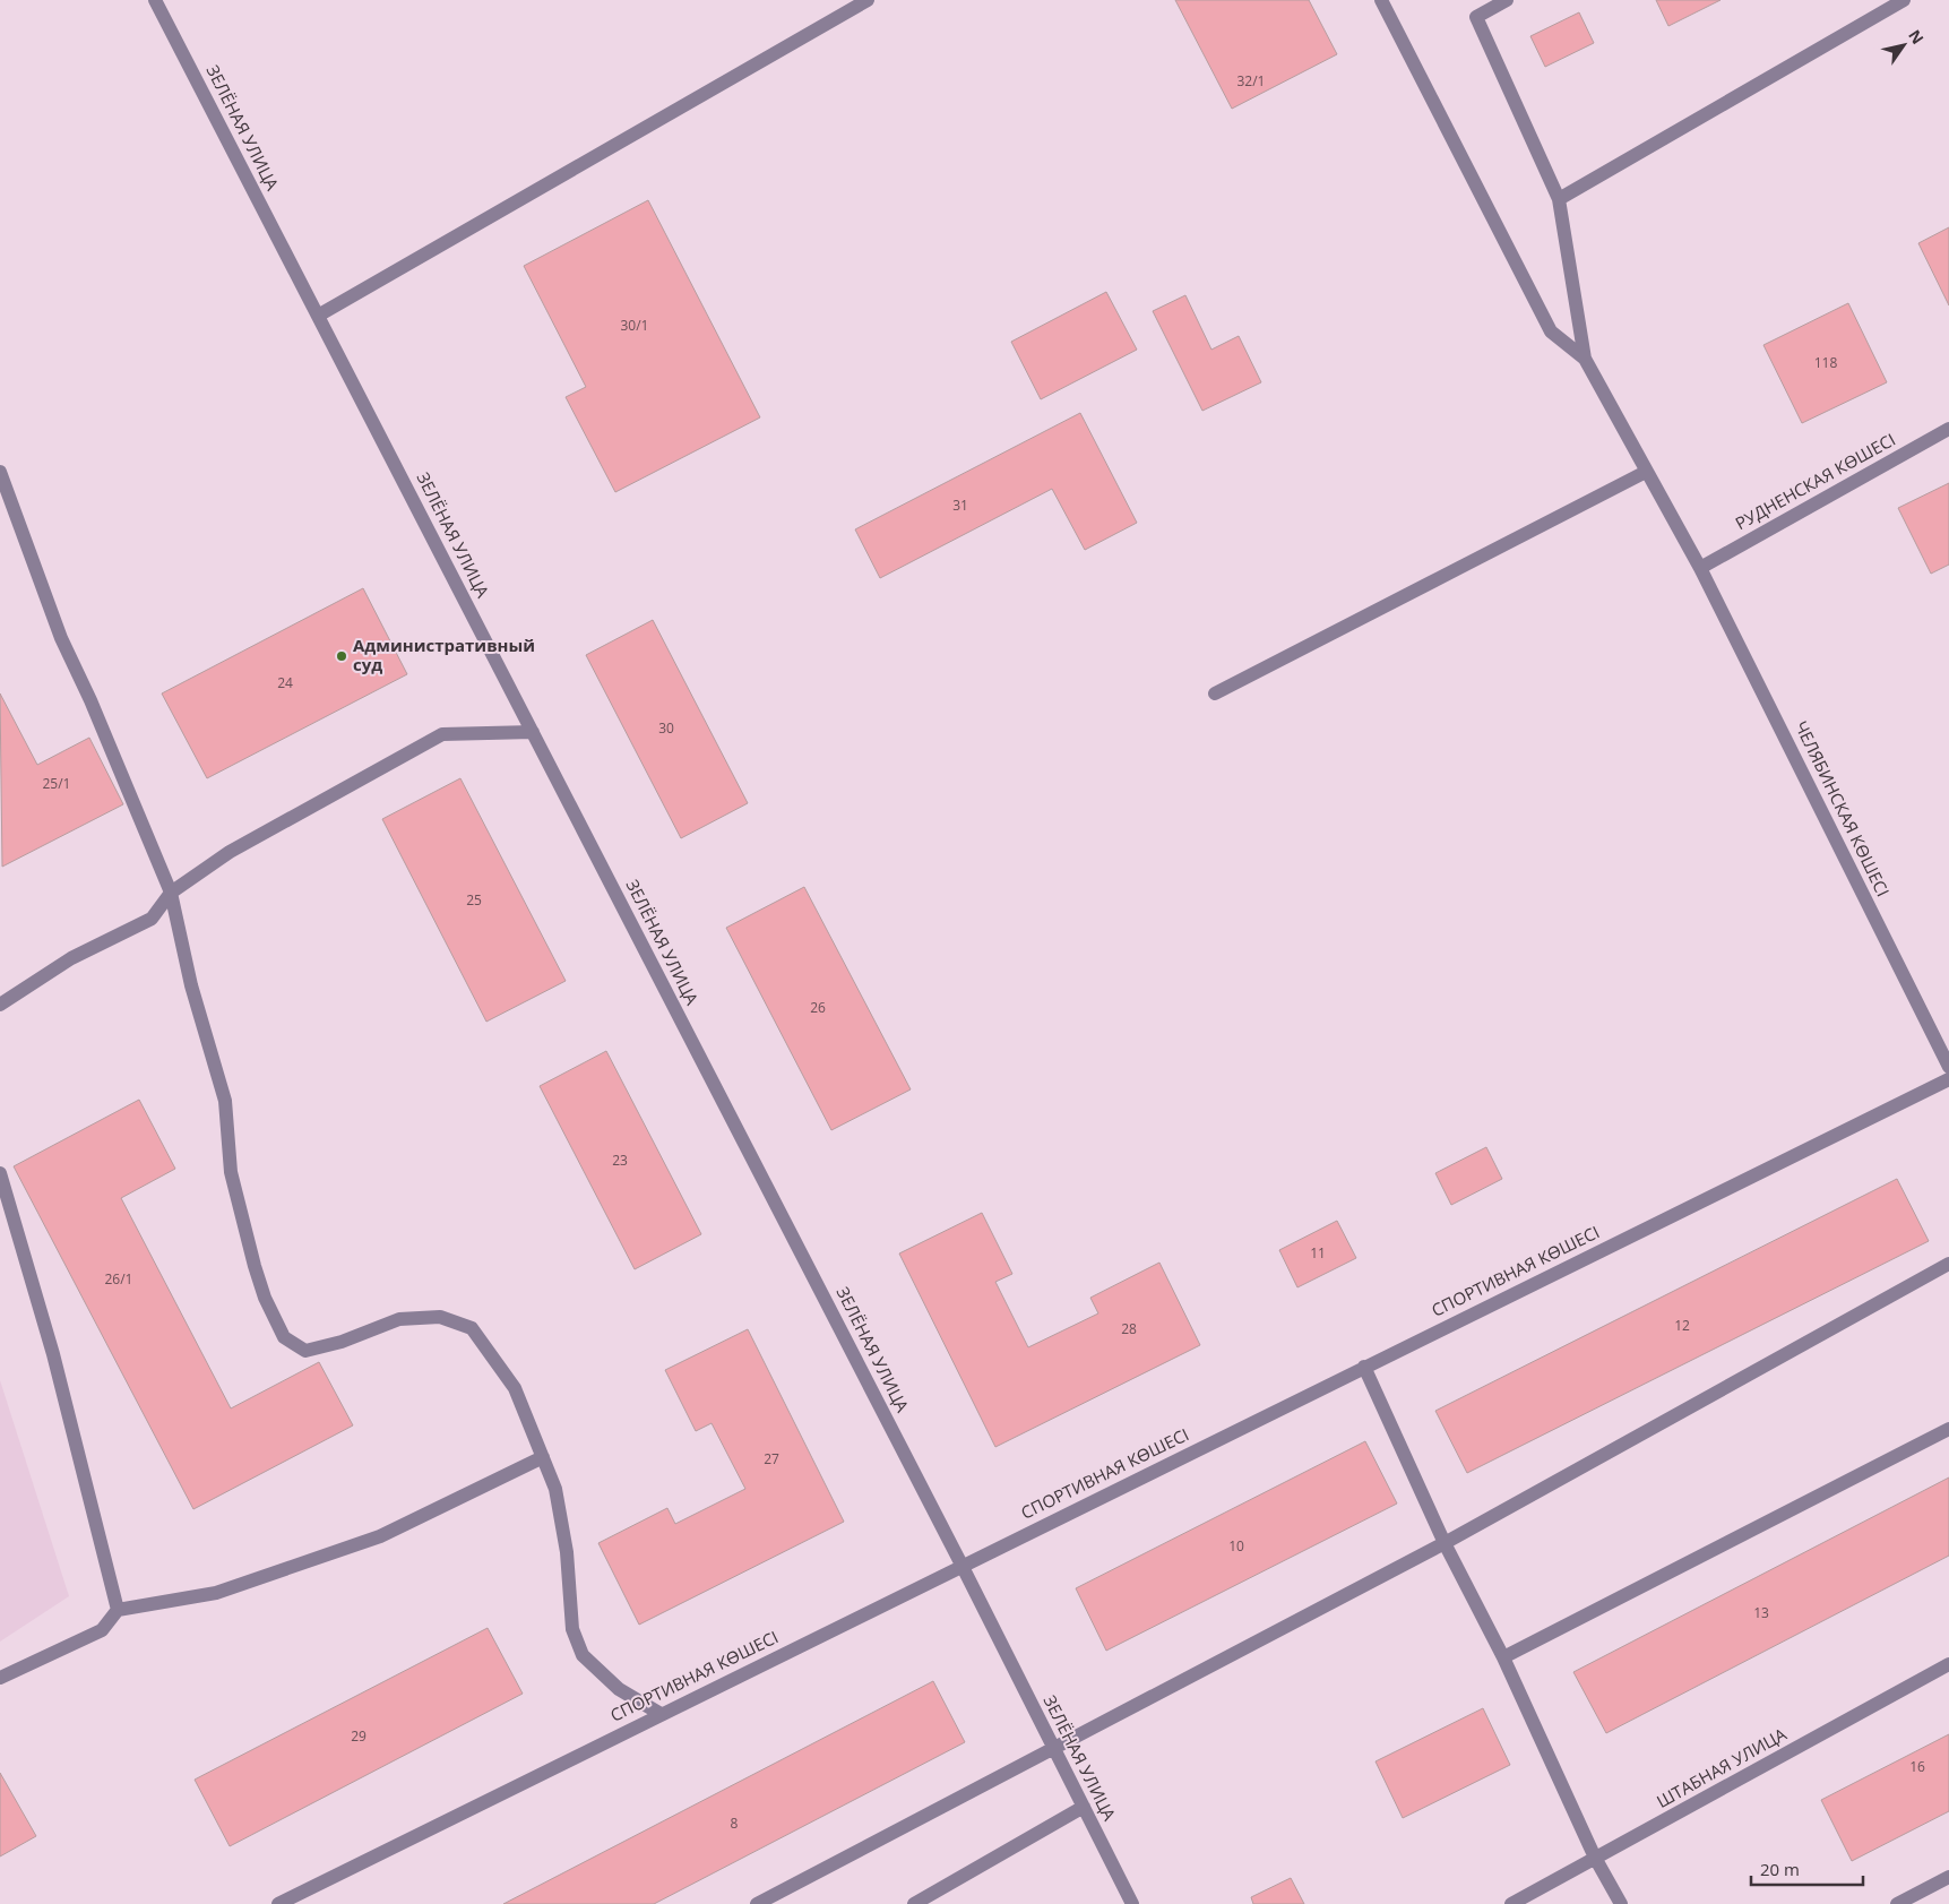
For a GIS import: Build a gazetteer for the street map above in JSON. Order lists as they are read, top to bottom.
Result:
{
  "streets": {
    "street": [
      "ЗЕЛЁНАЯ УЛИЦА",
      "РУДНЕНСКАЯ КӨШЕСІ",
      "ЧЕЛЯБИНСКАЯ КӨШЕСІ",
      "СПОРТИВНАЯ КӨШЕСІ",
      "ШТАБНАЯ УЛИЦА"
    ]
  },
  "crossings": [
    ["ЗЕЛЁНАЯ УЛИЦА", "СПОРТИВНАЯ КӨШЕСІ"],
    ["РУДНЕНСКАЯ КӨШЕСІ", "ЧЕЛЯБИНСКАЯ КӨШЕСІ"]
  ],
  "places": ["Административный суд"],
  "house_numbers": [
    "32/1",
    "30/1",
    "118",
    "31",
    "24",
    "30",
    "25/1",
    "25",
    "26",
    "23",
    "11",
    "26/1",
    "12",
    "28",
    "27",
    "10",
    "13",
    "29",
    "16",
    "8"
  ],
  "scale_bar": "20 m",
  "north": "top right"
}
